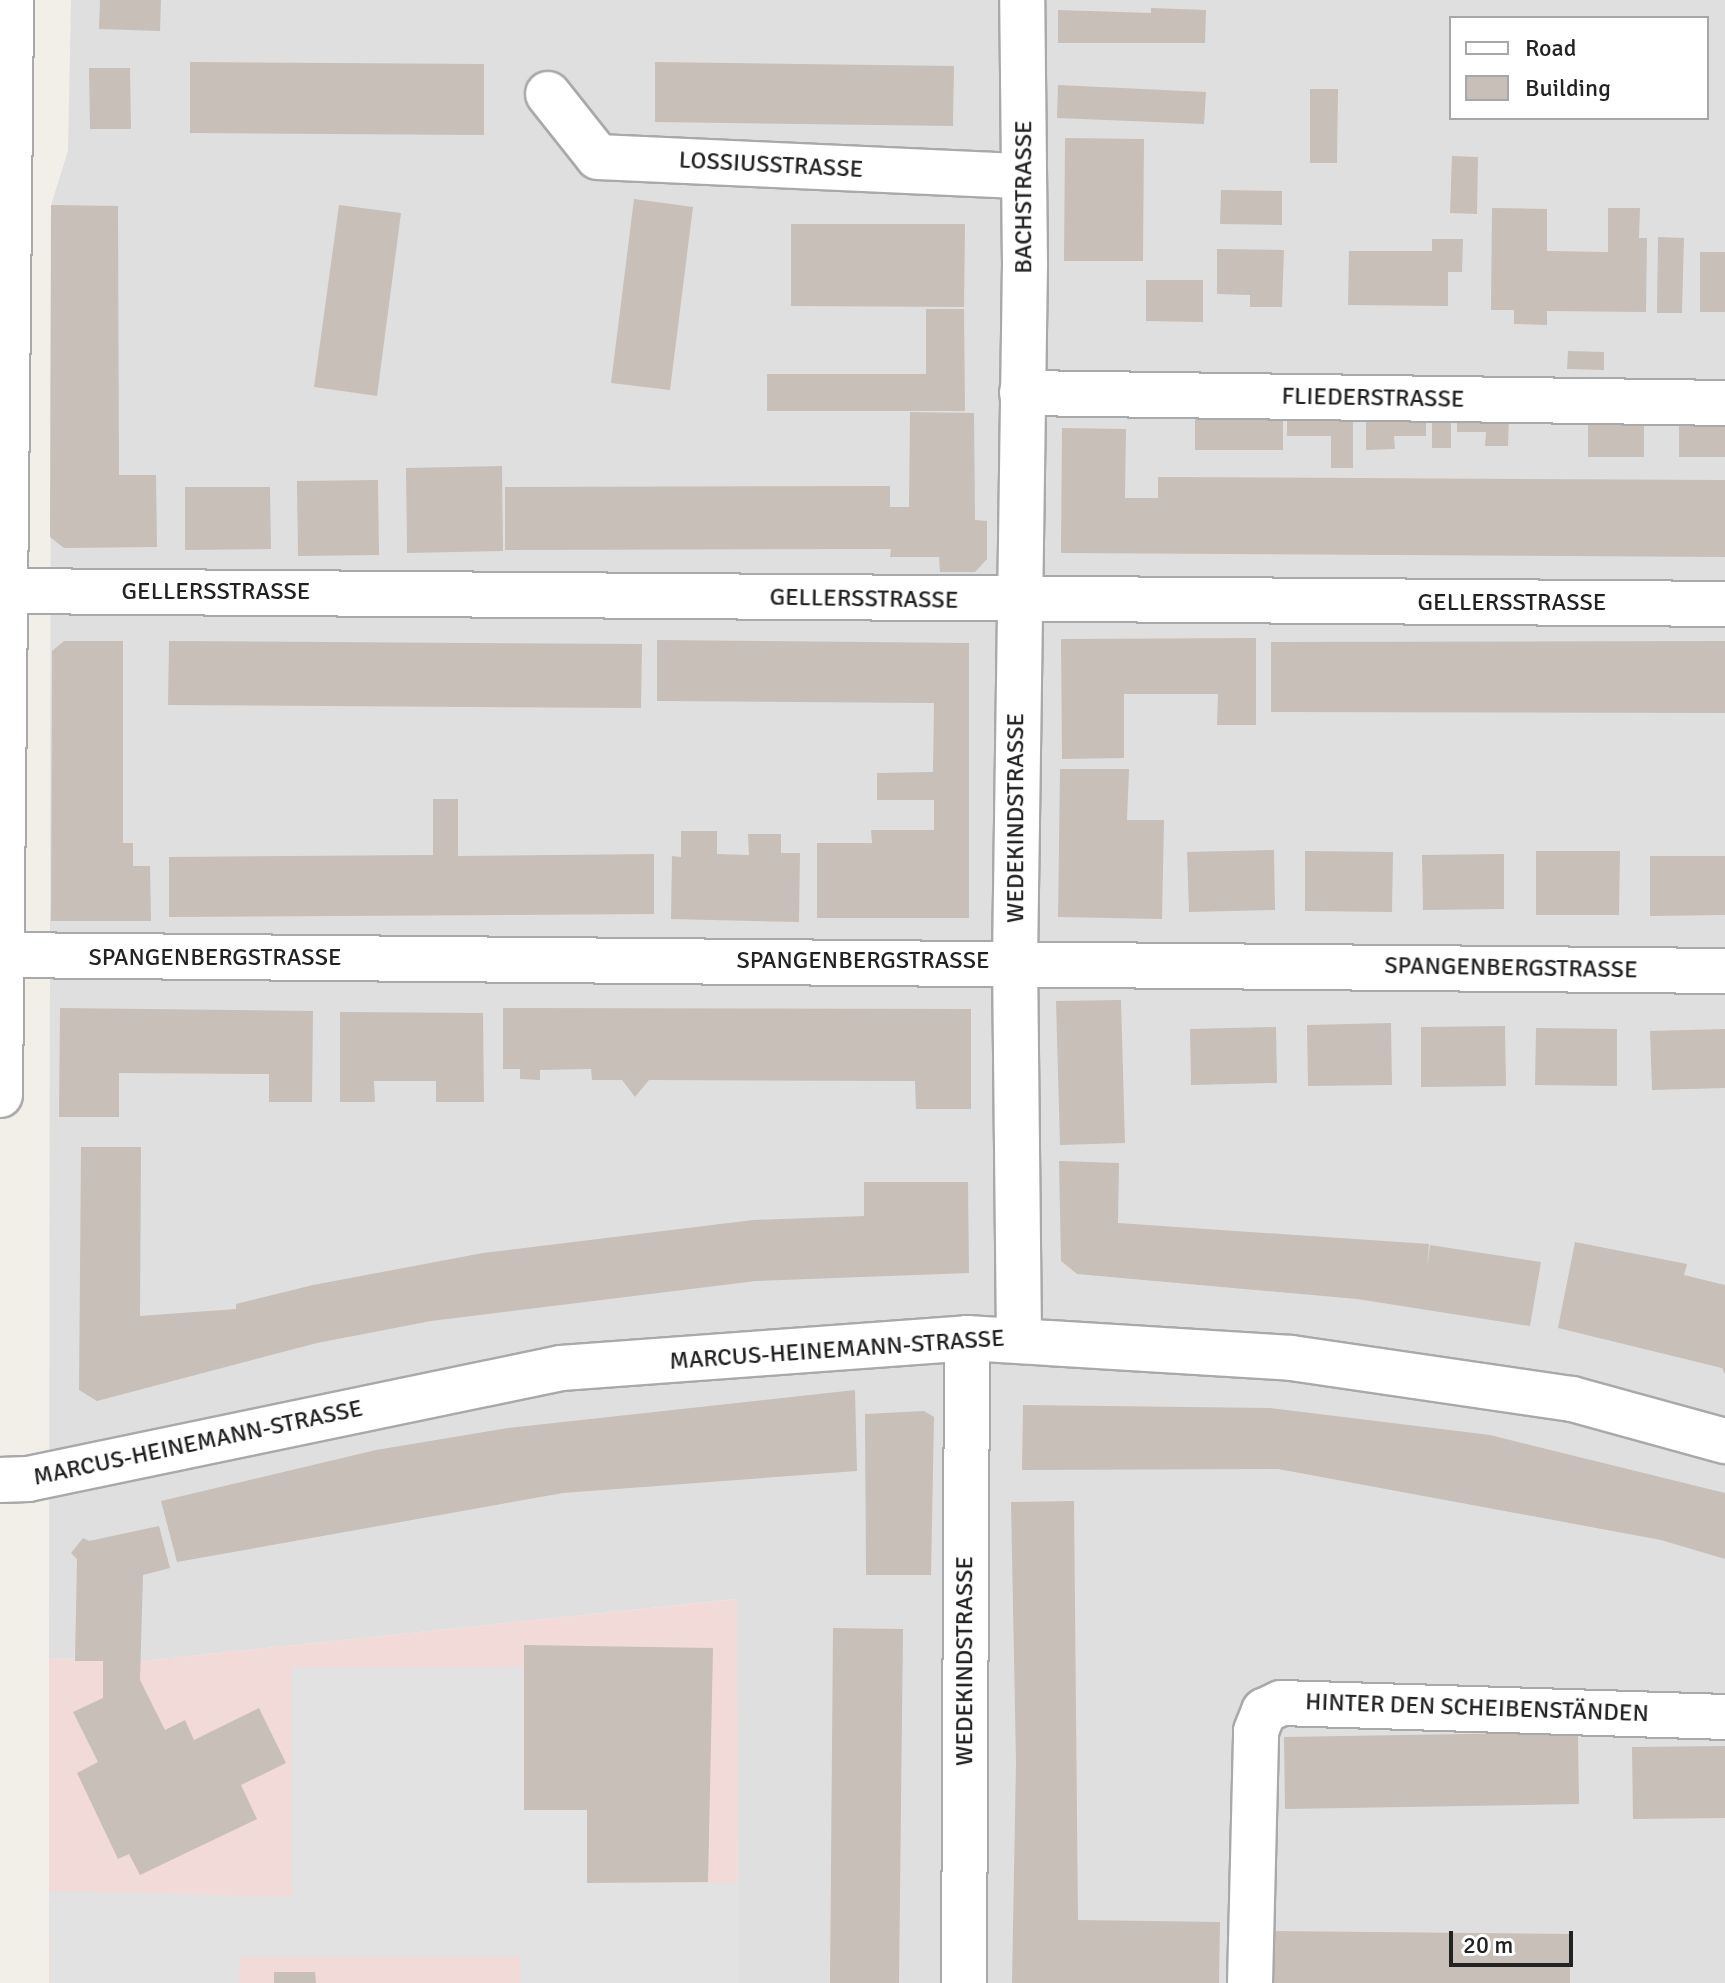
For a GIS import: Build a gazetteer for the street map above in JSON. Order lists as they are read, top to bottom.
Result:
{
  "streets": {
    "street": [
      "LOSSIUSSTRASSE",
      "BACHSTRASSE",
      "FLIEDERSTRASSE",
      "GELLERSSTRASSE",
      "WEDEKINDSTRASSE",
      "SPANGENBERGSTRASSE",
      "MARCUS-HEINEMANN-STRASSE",
      "HINTER DEN SCHEIBENSTÄNDEN"
    ]
  },
  "crossings": [
    ["LOSSIUSSTRASSE", "BACHSTRASSE"],
    ["BACHSTRASSE", "FLIEDERSTRASSE"],
    ["BACHSTRASSE", "WEDEKINDSTRASSE"],
    ["FLIEDERSTRASSE", "WEDEKINDSTRASSE"],
    ["GELLERSSTRASSE", "WEDEKINDSTRASSE"],
    ["WEDEKINDSTRASSE", "SPANGENBERGSTRASSE"],
    ["WEDEKINDSTRASSE", "MARCUS-HEINEMANN-STRASSE"]
  ],
  "legend": ["Road", "Building"],
  "scale_bar": "20 m"
}
